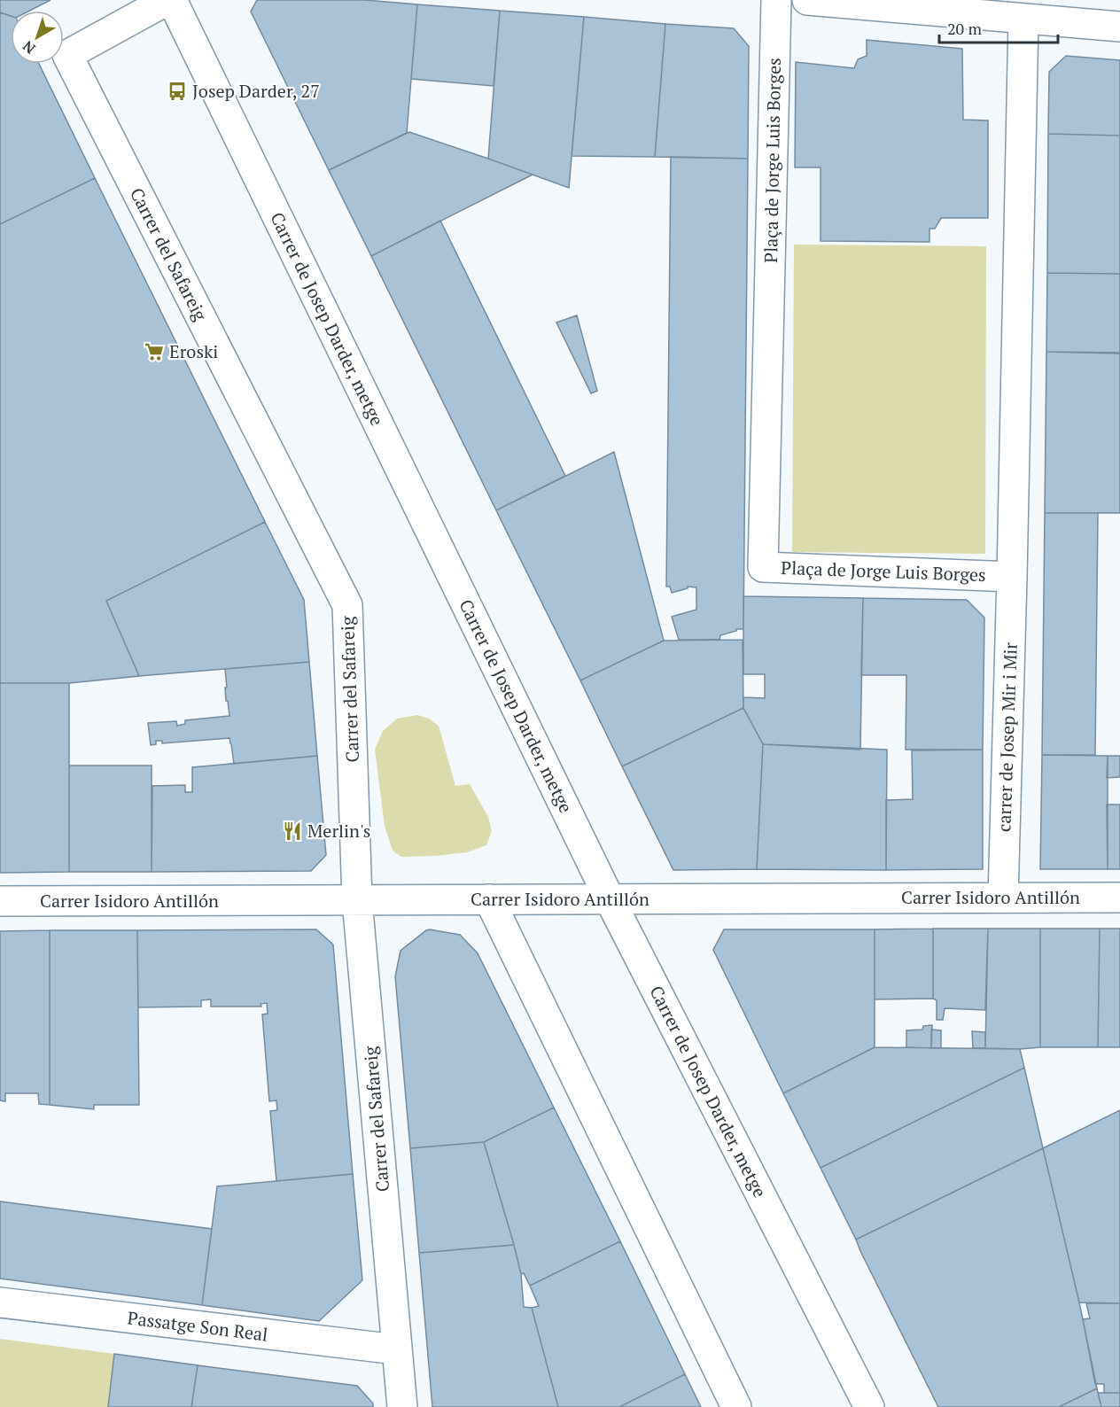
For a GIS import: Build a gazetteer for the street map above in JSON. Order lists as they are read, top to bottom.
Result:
{
  "streets": {
    "street": [
      "Plaça de Jorge Luis Borges",
      "Carrer del Safareig",
      "Carrer de Josep Darder, metge",
      "carrer de Josep Mir i Mir",
      "Carrer Isidoro Antillón",
      "Passatge Son Real"
    ]
  },
  "crossings": [
    ["Plaça de Jorge Luis Borges", "carrer de Josep Mir i Mir"],
    ["Carrer del Safareig", "Carrer Isidoro Antillón"],
    ["Carrer del Safareig", "Passatge Son Real"],
    ["Carrer de Josep Darder, metge", "Carrer Isidoro Antillón"],
    ["carrer de Josep Mir i Mir", "Carrer Isidoro Antillón"]
  ],
  "places": {
    "bus stop": ["Josep Darder, 27"],
    "supermarket": ["Eroski"],
    "restaurant": ["Merlin's"]
  },
  "scale_bar": "20 m",
  "north": "bottom left"
}
